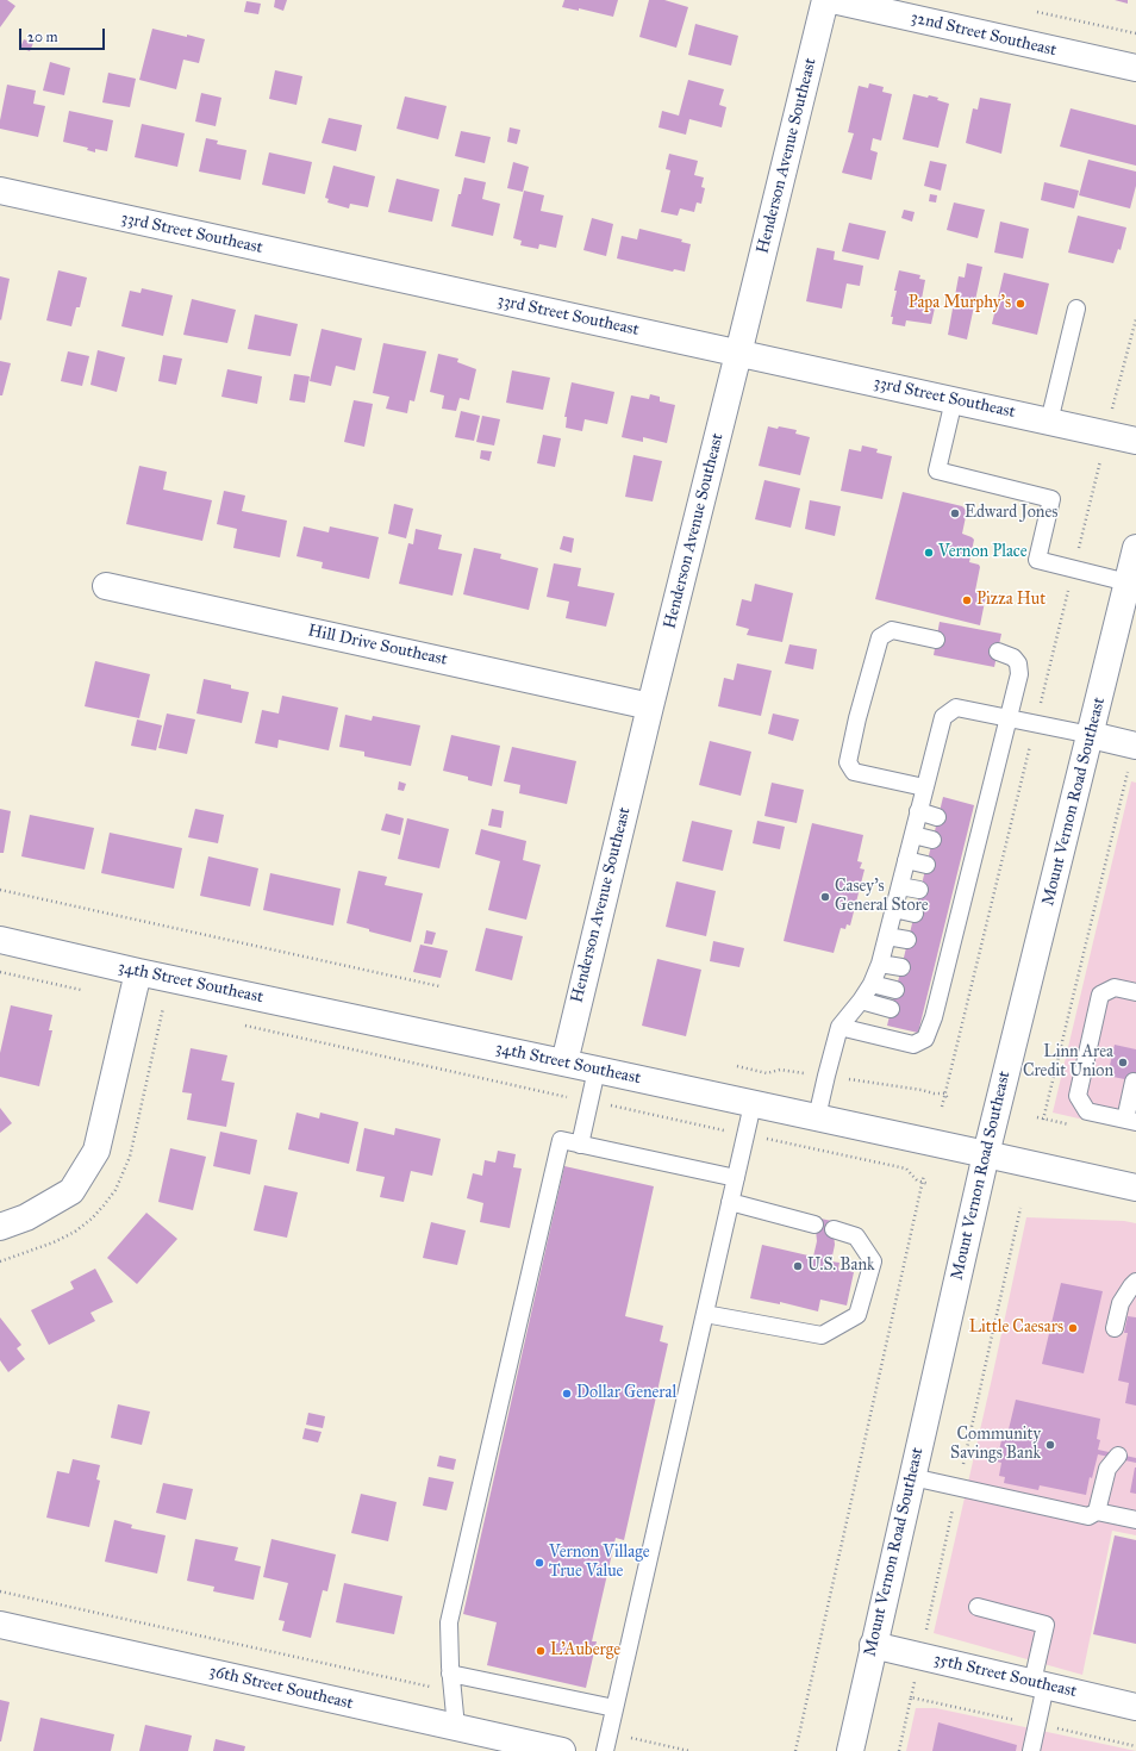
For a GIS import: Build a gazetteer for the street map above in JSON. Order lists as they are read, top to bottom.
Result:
{
  "streets": {
    "street": [
      "32nd Street Southeast",
      "Henderson Avenue Southeast",
      "33rd Street Southeast",
      "Hill Drive Southeast",
      "Mount Vernon Road Southeast",
      "34th Street Southeast",
      "35th Street Southeast",
      "36th Street Southeast"
    ]
  },
  "crossings": [
    ["Henderson Avenue Southeast", "33rd Street Southeast"],
    ["Henderson Avenue Southeast", "Hill Drive Southeast"],
    ["Henderson Avenue Southeast", "34th Street Southeast"],
    ["Mount Vernon Road Southeast", "34th Street Southeast"],
    ["Mount Vernon Road Southeast", "35th Street Southeast"]
  ],
  "places": [
    "Papa Murphy's",
    "Edward Jones",
    "Vernon Place",
    "Pizza Hut",
    "Casey's General Store",
    "Linn Area Credit Union",
    "U.S. Bank",
    "Little Caesars",
    "Dollar General",
    "Community Savings Bank",
    "Vernon Village True Value",
    "L'Auberge"
  ],
  "scale_bar": "20 m"
}
